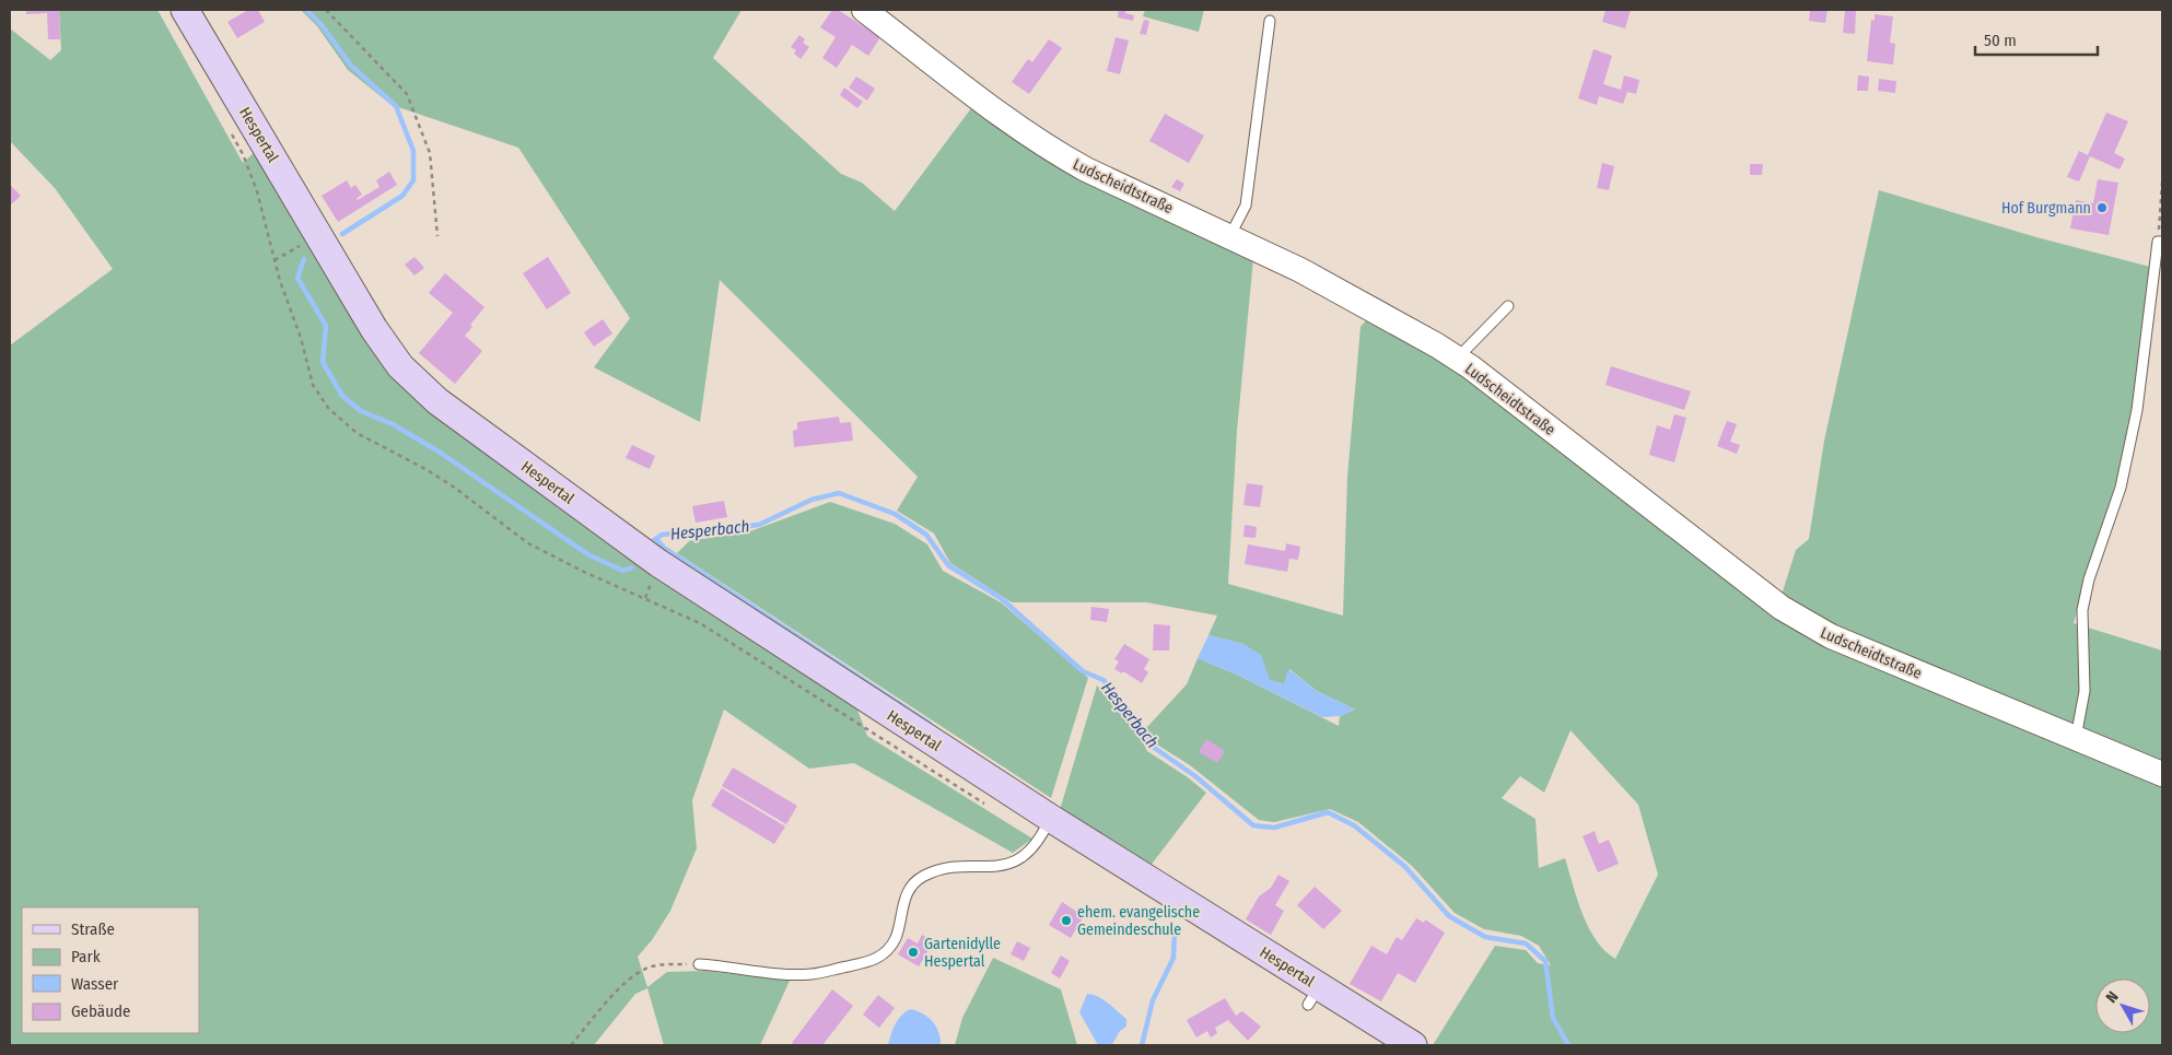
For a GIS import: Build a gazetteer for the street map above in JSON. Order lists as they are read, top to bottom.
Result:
{
  "streets": {
    "main road": ["Hespertal"],
    "street": ["Ludscheidtstraße"]
  },
  "water": ["Hesperbach"],
  "places": ["Hof Burgmann", "ehem. evangelische Gemeindeschule", "Gartenidylle Hespertal"],
  "legend": [
    "Straße",
    "Park",
    "Wasser",
    "Gebäude"
  ],
  "scale_bar": "50 m",
  "north": "top left"
}
